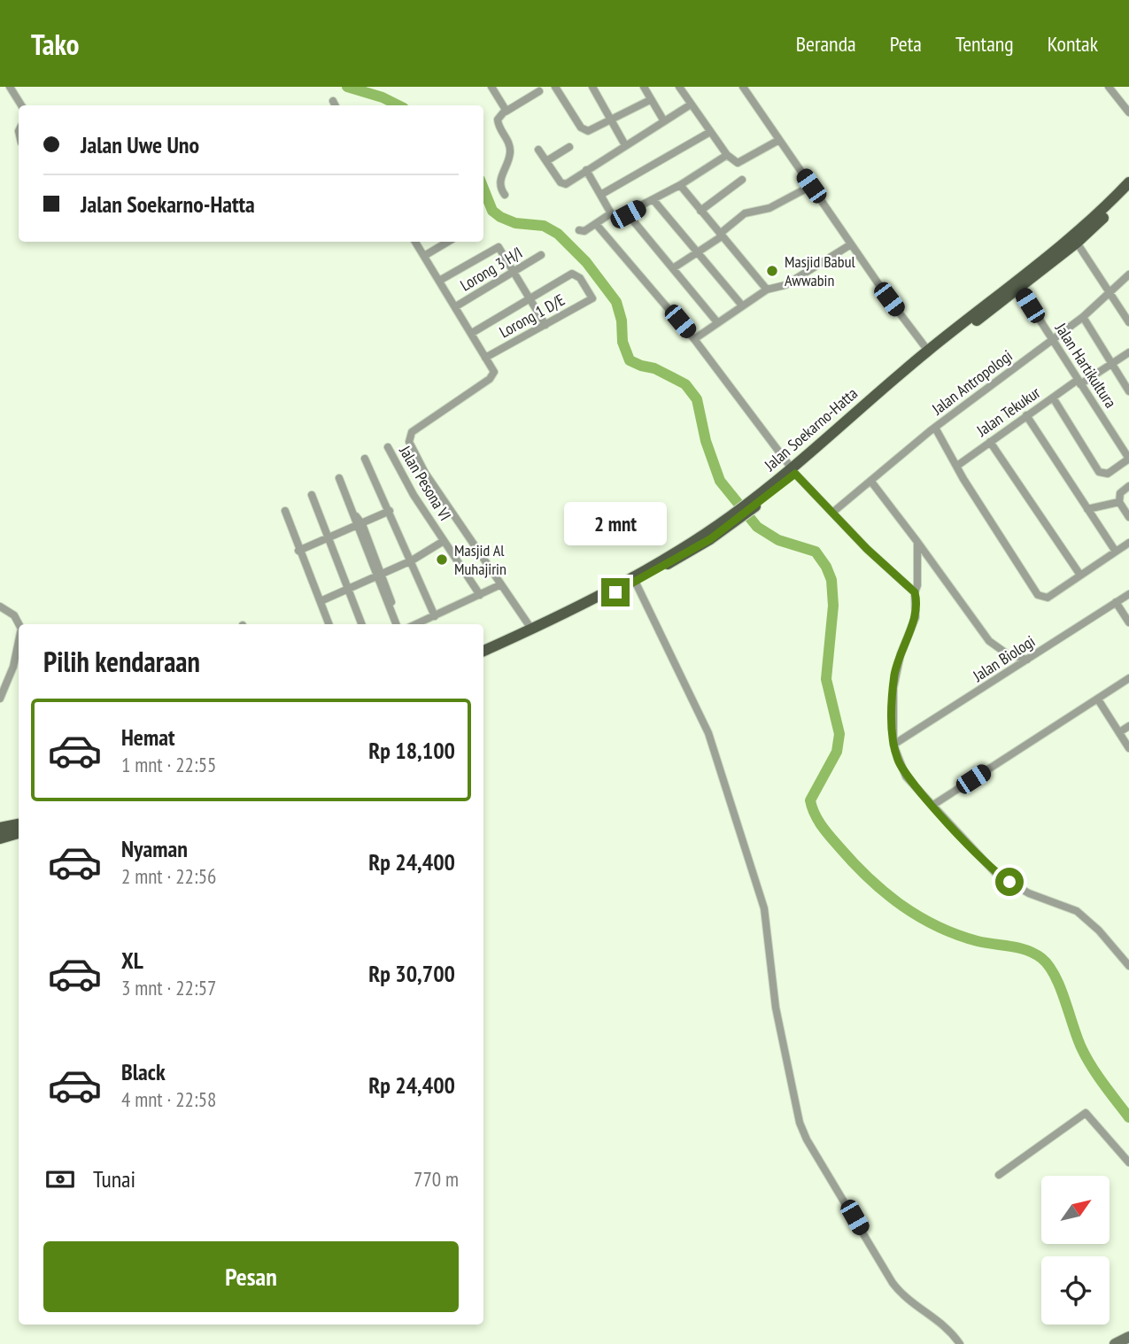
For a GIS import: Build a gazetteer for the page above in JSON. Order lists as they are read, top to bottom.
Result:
{
  "streets": {
    "main road": ["Jalan Soekarno-Hatta"],
    "street": [
      "Lorong 3 H/I",
      "Lorong 1 D/E",
      "Jalan Hartikultura",
      "Jalan Antropologi",
      "Jalan Tekukur",
      "Jalan Pesona VI",
      "Jalan Biologi"
    ]
  },
  "crossings": [
    ["Jalan Hartikultura", "Jalan Antropologi"],
    ["Jalan Hartikultura", "Jalan Tekukur"],
    ["Jalan Hartikultura", "Jalan Soekarno-Hatta"]
  ],
  "places": ["Masjid Babul Awwabin", "Masjid Al Muhajirin"],
  "north": "top right",
  "page": {
    "header": "Tako",
    "nav": [
      "Beranda",
      "Peta",
      "Tentang",
      "Kontak"
    ],
    "banner": ["Jalan Uwe Uno", "Jalan Soekarno-Hatta"],
    "bubble": "2 mnt",
    "heading": "Pilih kendaraan",
    "list": [
      {
        "name": "Hemat",
        "note": "1 mnt · 22:55",
        "value": "Rp 18,100"
      },
      {
        "name": "Nyaman",
        "note": "2 mnt · 22:56",
        "value": "Rp 24,400"
      },
      {
        "name": "XL",
        "note": "3 mnt · 22:57",
        "value": "Rp 30,700"
      },
      {
        "name": "Black",
        "note": "4 mnt · 22:58",
        "value": "Rp 24,400"
      }
    ],
    "pay": ["Tunai", "770 m"],
    "buttons": "Pesan"
  }
}
